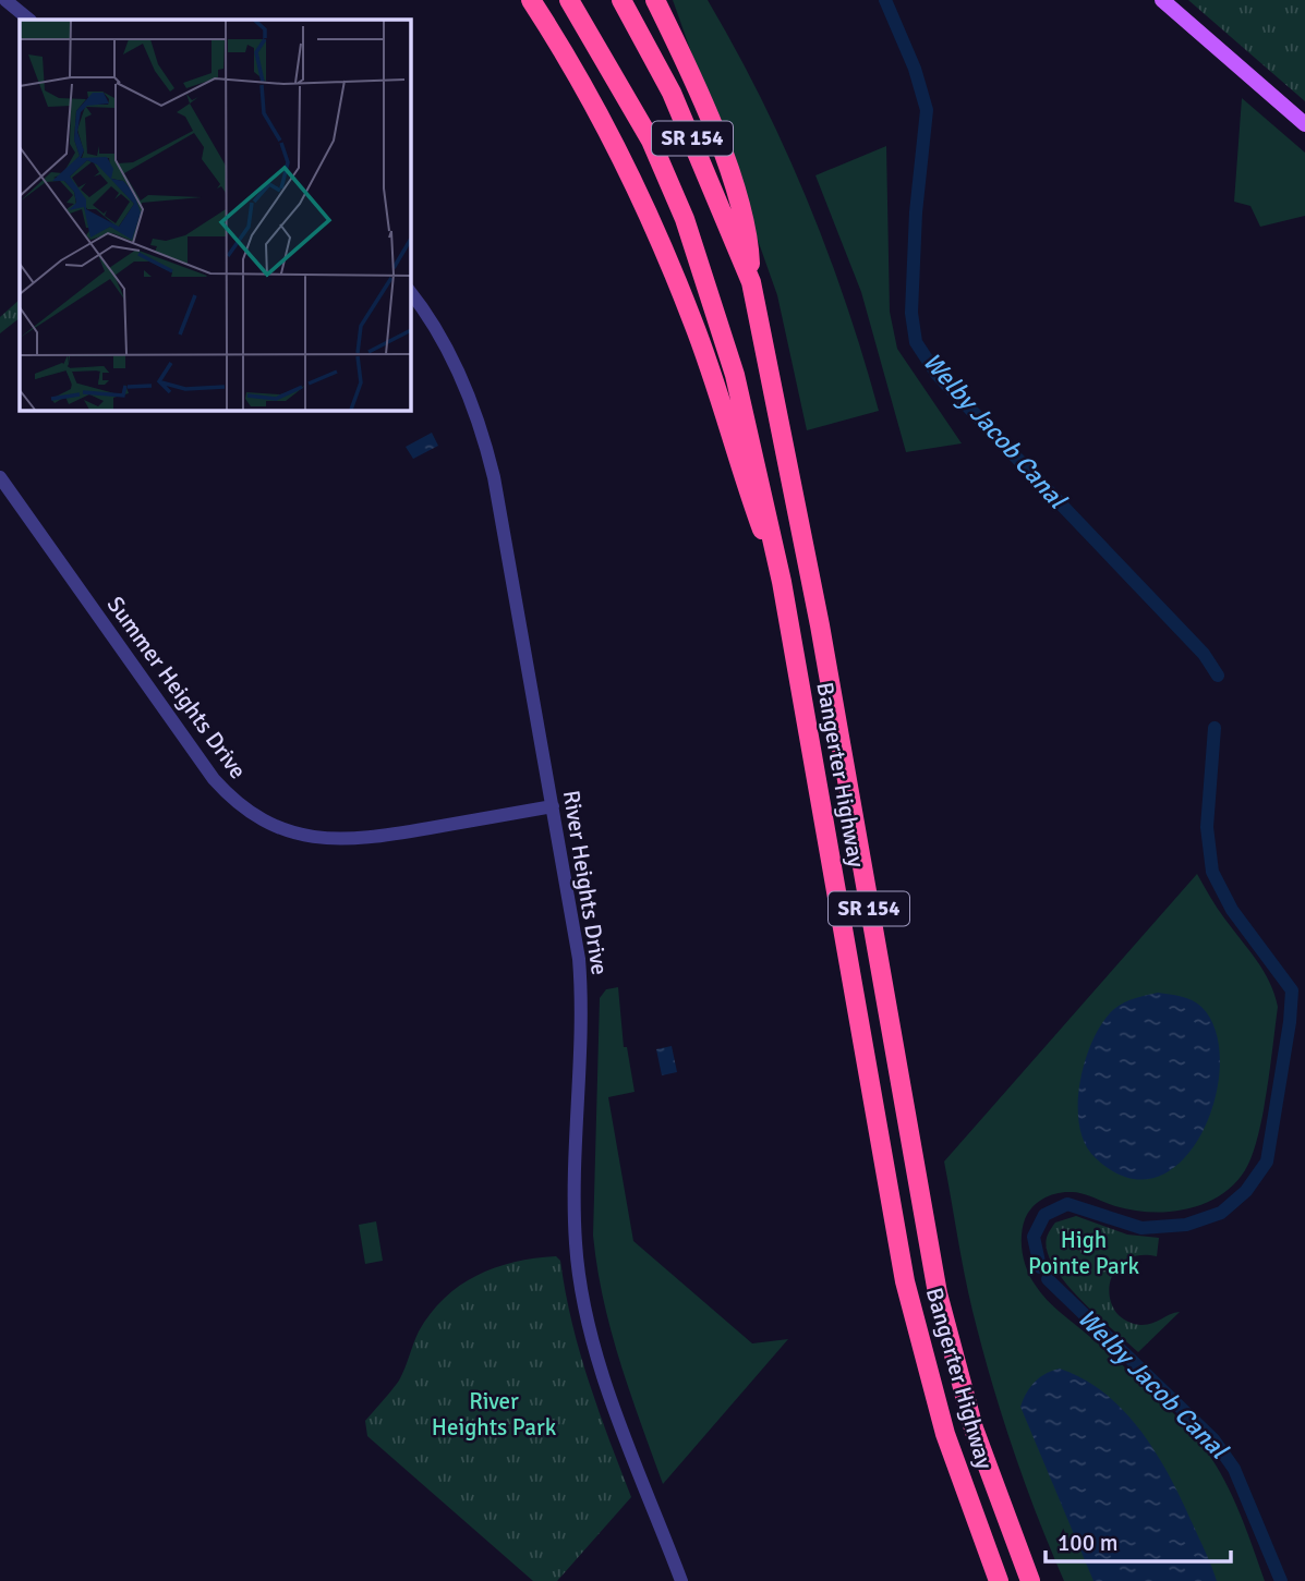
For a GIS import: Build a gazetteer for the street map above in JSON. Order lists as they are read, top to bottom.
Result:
{
  "streets": {
    "highway": ["SR 154", "Bangerter Highway"],
    "street": ["Summer Heights Drive", "River Heights Drive"]
  },
  "crossings": [
    ["Summer Heights Drive", "River Heights Drive"]
  ],
  "water": ["Welby Jacob Canal"],
  "parks": ["High Pointe Park", "River Heights Park"],
  "scale_bar": "100 m"
}
